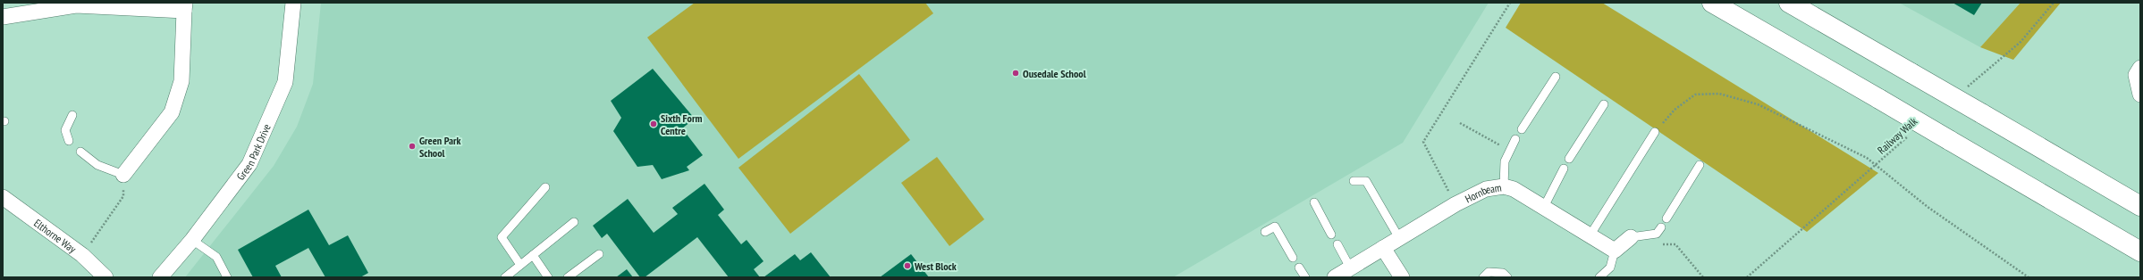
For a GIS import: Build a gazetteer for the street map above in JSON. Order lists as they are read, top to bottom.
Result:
{
  "streets": {
    "street": ["Green Park Drive", "Hornbeam", "Elthorne Way"],
    "path": ["Railway Walk"]
  },
  "places": [
    "Ousedale School",
    "Sixth Form Centre",
    "Green Park School",
    "West Block"
  ]
}
